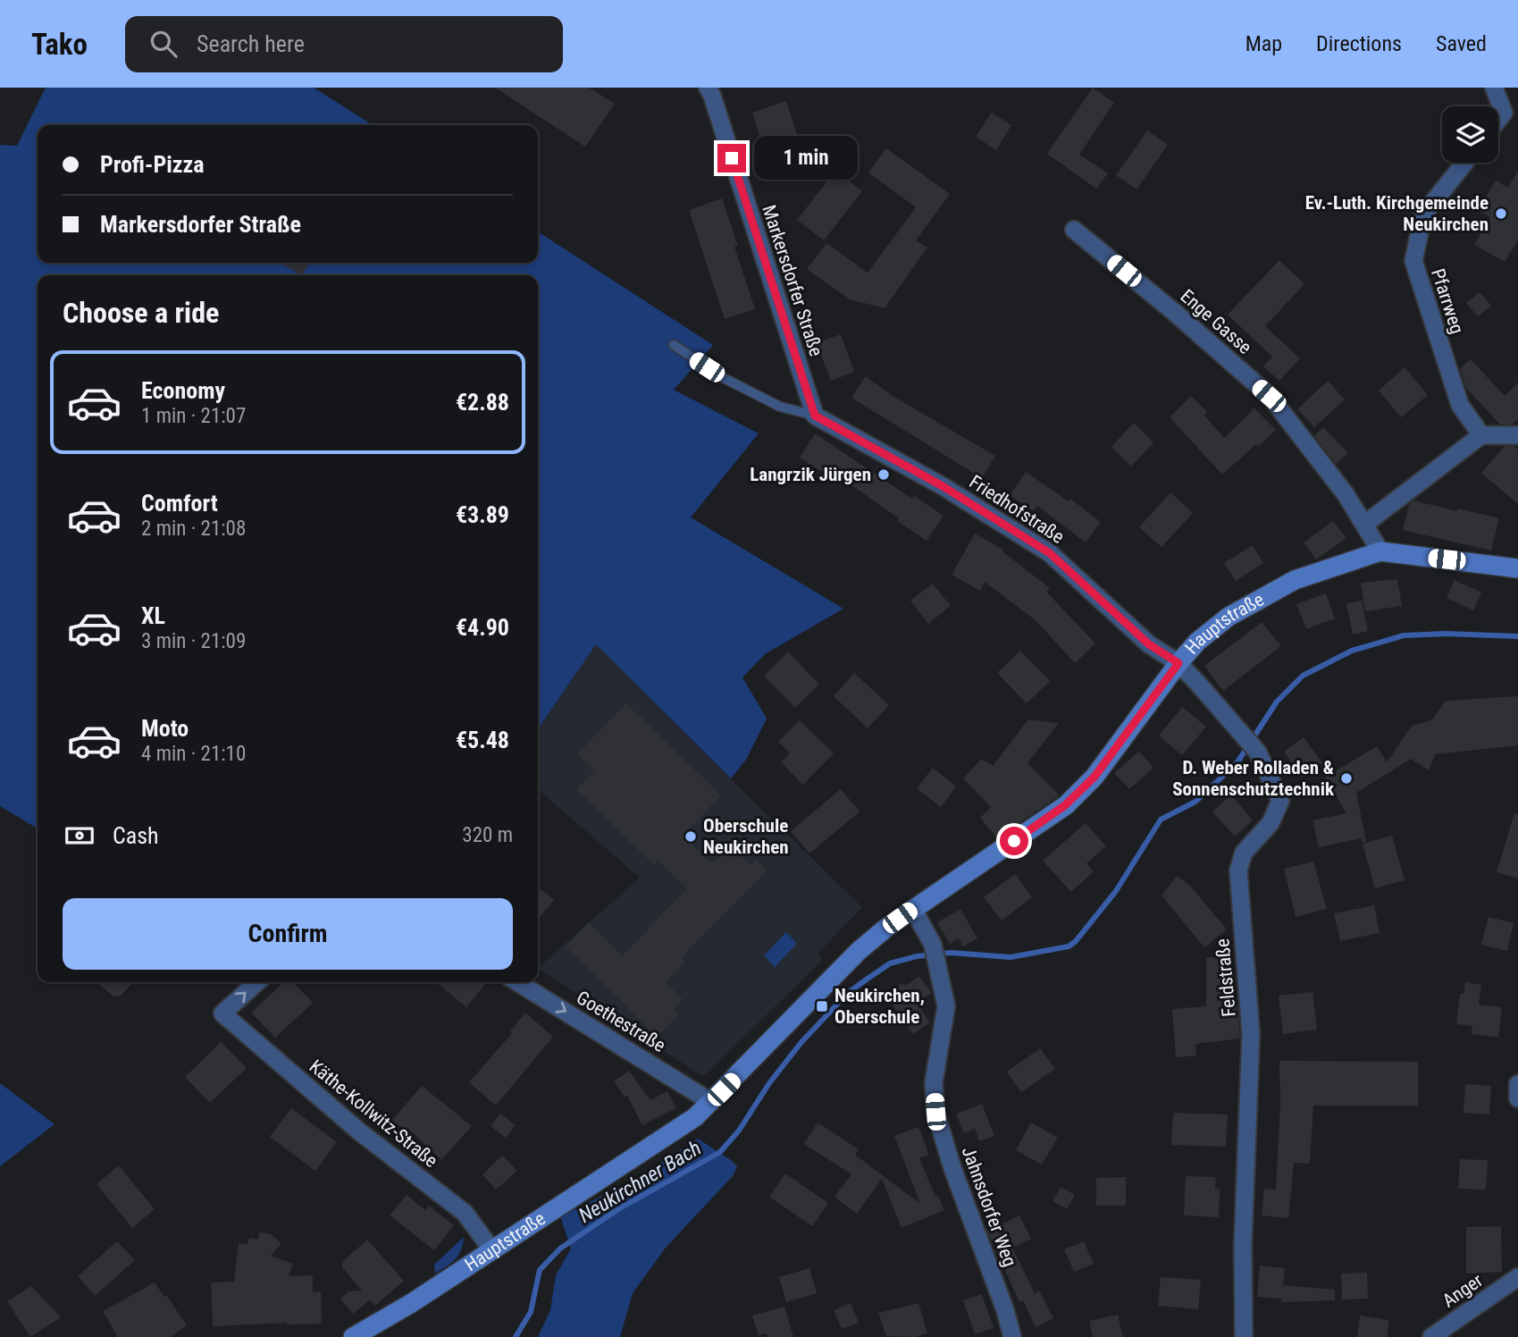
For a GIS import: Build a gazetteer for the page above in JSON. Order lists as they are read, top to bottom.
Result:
{
  "streets": {
    "main road": ["Hauptstraße"],
    "street": [
      "Markersdorfer Straße",
      "Pfarrweg",
      "Enge Gasse",
      "Friedhofstraße",
      "Feldstraße",
      "Goethestraße",
      "Käthe-Kollwitz-Straße",
      "Jahnsdorfer Weg",
      "Anger"
    ]
  },
  "crossings": [
    ["Markersdorfer Straße", "Friedhofstraße"],
    ["Enge Gasse", "Hauptstraße"],
    ["Friedhofstraße", "Hauptstraße"],
    ["Friedhofstraße", "Feldstraße"],
    ["Hauptstraße", "Feldstraße"],
    ["Hauptstraße", "Goethestraße"],
    ["Hauptstraße", "Käthe-Kollwitz-Straße"],
    ["Hauptstraße", "Jahnsdorfer Weg"]
  ],
  "one_way": ["Goethestraße", "Käthe-Kollwitz-Straße"],
  "water": ["Neukirchner Bach"],
  "places": {
    "other": [
      "Ev.-Luth. Kirchgemeinde Neukirchen",
      "Langrzik Jürgen",
      "D. Weber Rolladen & Sonnenschutztechnik",
      "Oberschule Neukirchen"
    ],
    "transit": ["Neukirchen, Oberschule"]
  },
  "page": {
    "header": "Tako",
    "search": "Search here",
    "nav": ["Map", "Directions", "Saved"],
    "banner": ["Profi-Pizza", "Markersdorfer Straße"],
    "bubble": "1 min",
    "heading": "Choose a ride",
    "list": [
      {
        "name": "Economy",
        "note": "1 min · 21:07",
        "value": "€2.88"
      },
      {
        "name": "Comfort",
        "note": "2 min · 21:08",
        "value": "€3.89"
      },
      {
        "name": "XL",
        "note": "3 min · 21:09",
        "value": "€4.90"
      },
      {
        "name": "Moto",
        "note": "4 min · 21:10",
        "value": "€5.48"
      }
    ],
    "pay": ["Cash", "320 m"],
    "buttons": "Confirm"
  }
}
